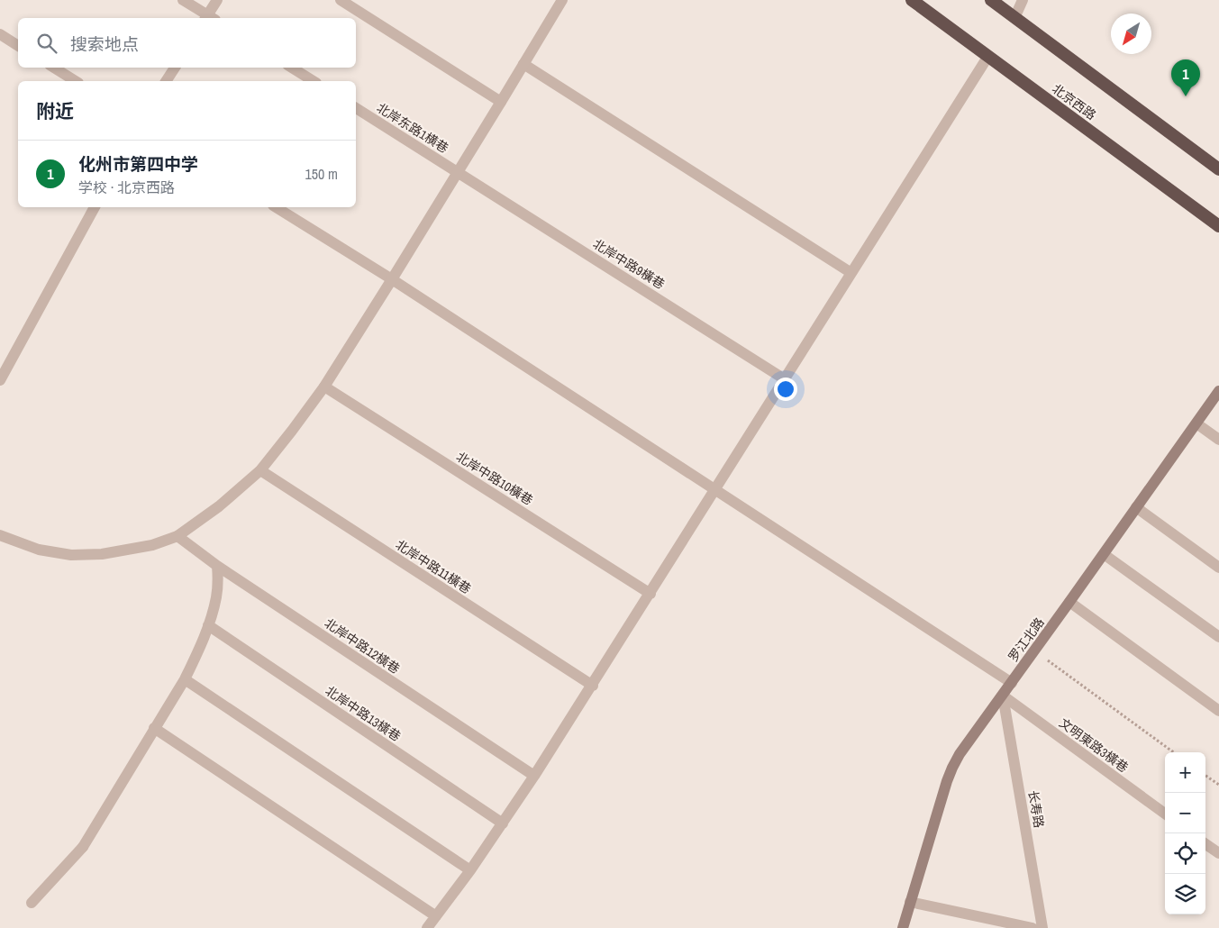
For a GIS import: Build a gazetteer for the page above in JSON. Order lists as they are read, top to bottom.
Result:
{
  "streets": {
    "highway": ["北京西路"],
    "main road": ["罗江北路"],
    "street": [
      "北岸东路1横巷",
      "北岸中路9橫巷",
      "北岸中路10橫巷",
      "北岸中路11橫巷",
      "北岸中路12橫巷",
      "北岸中路13橫巷",
      "文明東路3橫巷",
      "长寿路"
    ]
  },
  "crossings": [
    ["北岸东路1横巷", "北岸中路9橫巷"],
    ["罗江北路", "文明東路3橫巷"],
    ["罗江北路", "长寿路"],
    ["文明東路3橫巷", "长寿路"]
  ],
  "north": "bottom left",
  "page": {
    "search": "搜索地点",
    "pins": "1",
    "heading": "附近",
    "list": [
      {
        "mark": "1",
        "name": "化州市第四中学",
        "note": "学校 · 北京西路",
        "value": "150 m"
      }
    ],
    "map_buttons": ["+", "−"]
  }
}
